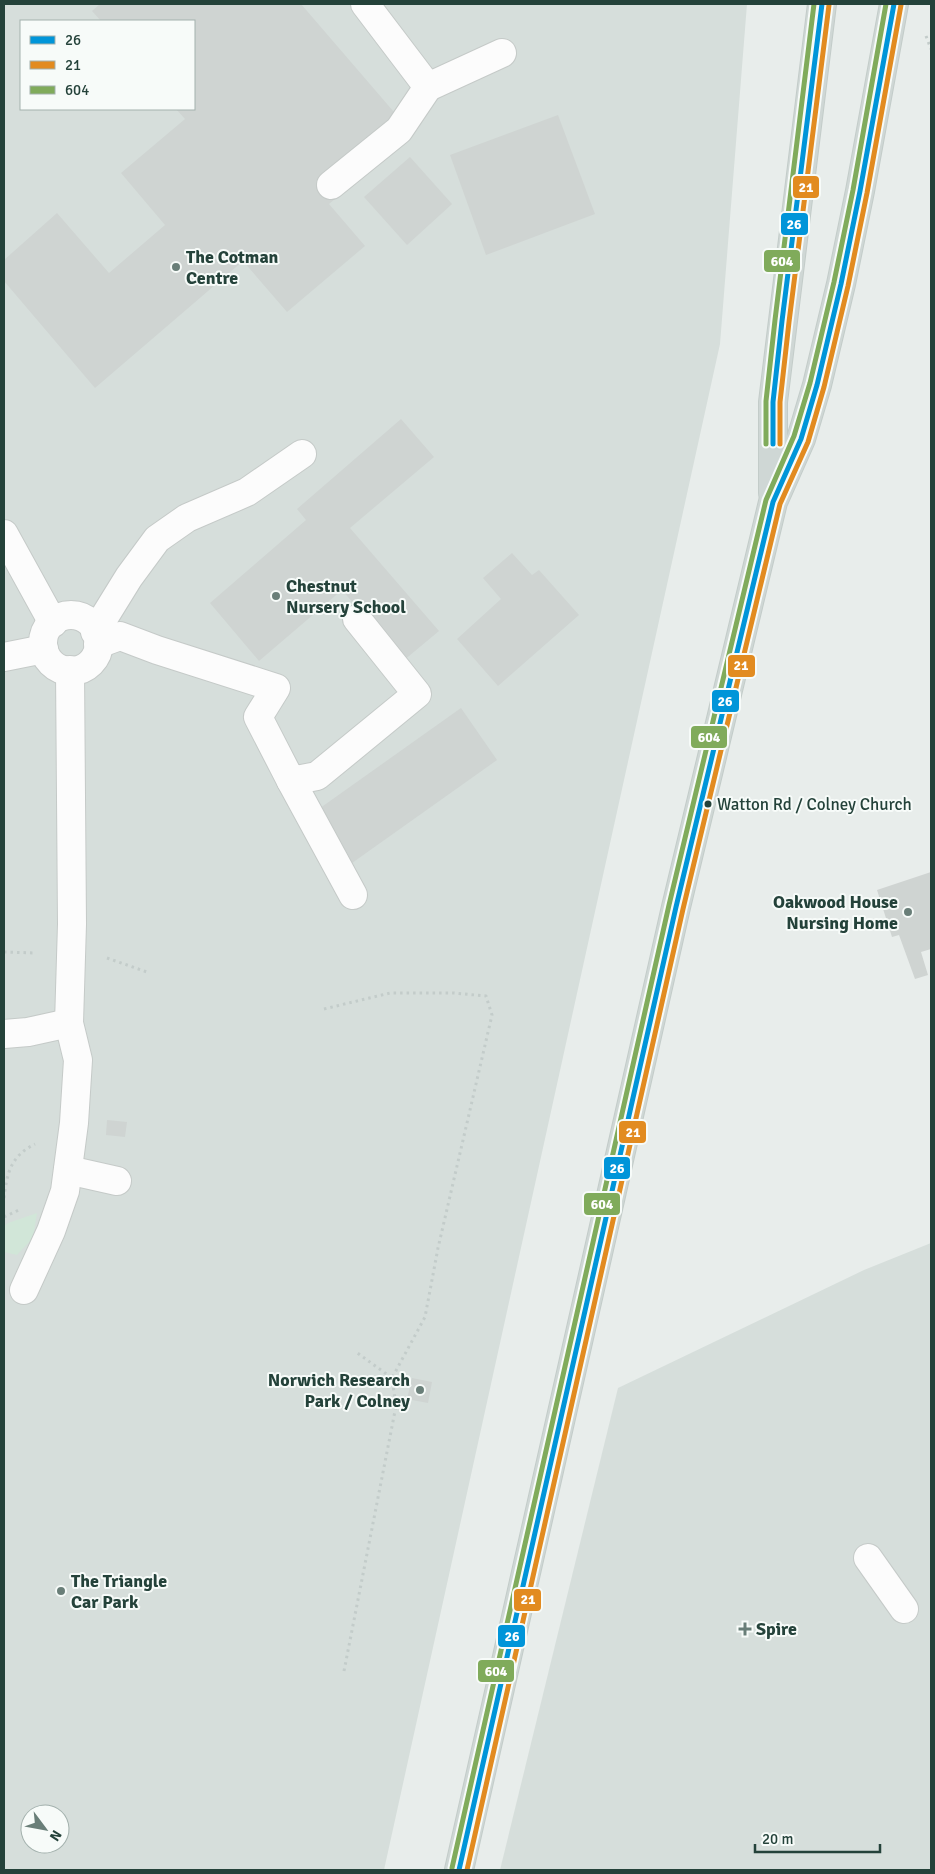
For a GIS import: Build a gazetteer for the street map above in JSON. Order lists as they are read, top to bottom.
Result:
{
  "places": {
    "other": [
      "The Cotman Centre",
      "Chestnut Nursery School",
      "Watton Rd / Colney Church",
      "Oakwood House Nursing Home",
      "Norwich Research Park / Colney",
      "The Triangle Car Park"
    ],
    "health": ["Spire"]
  },
  "lines": ["transit line 26", "transit line 604", "transit line 21"],
  "legend": ["26", "21", "604"],
  "scale_bar": "20 m",
  "north": "bottom right"
}
